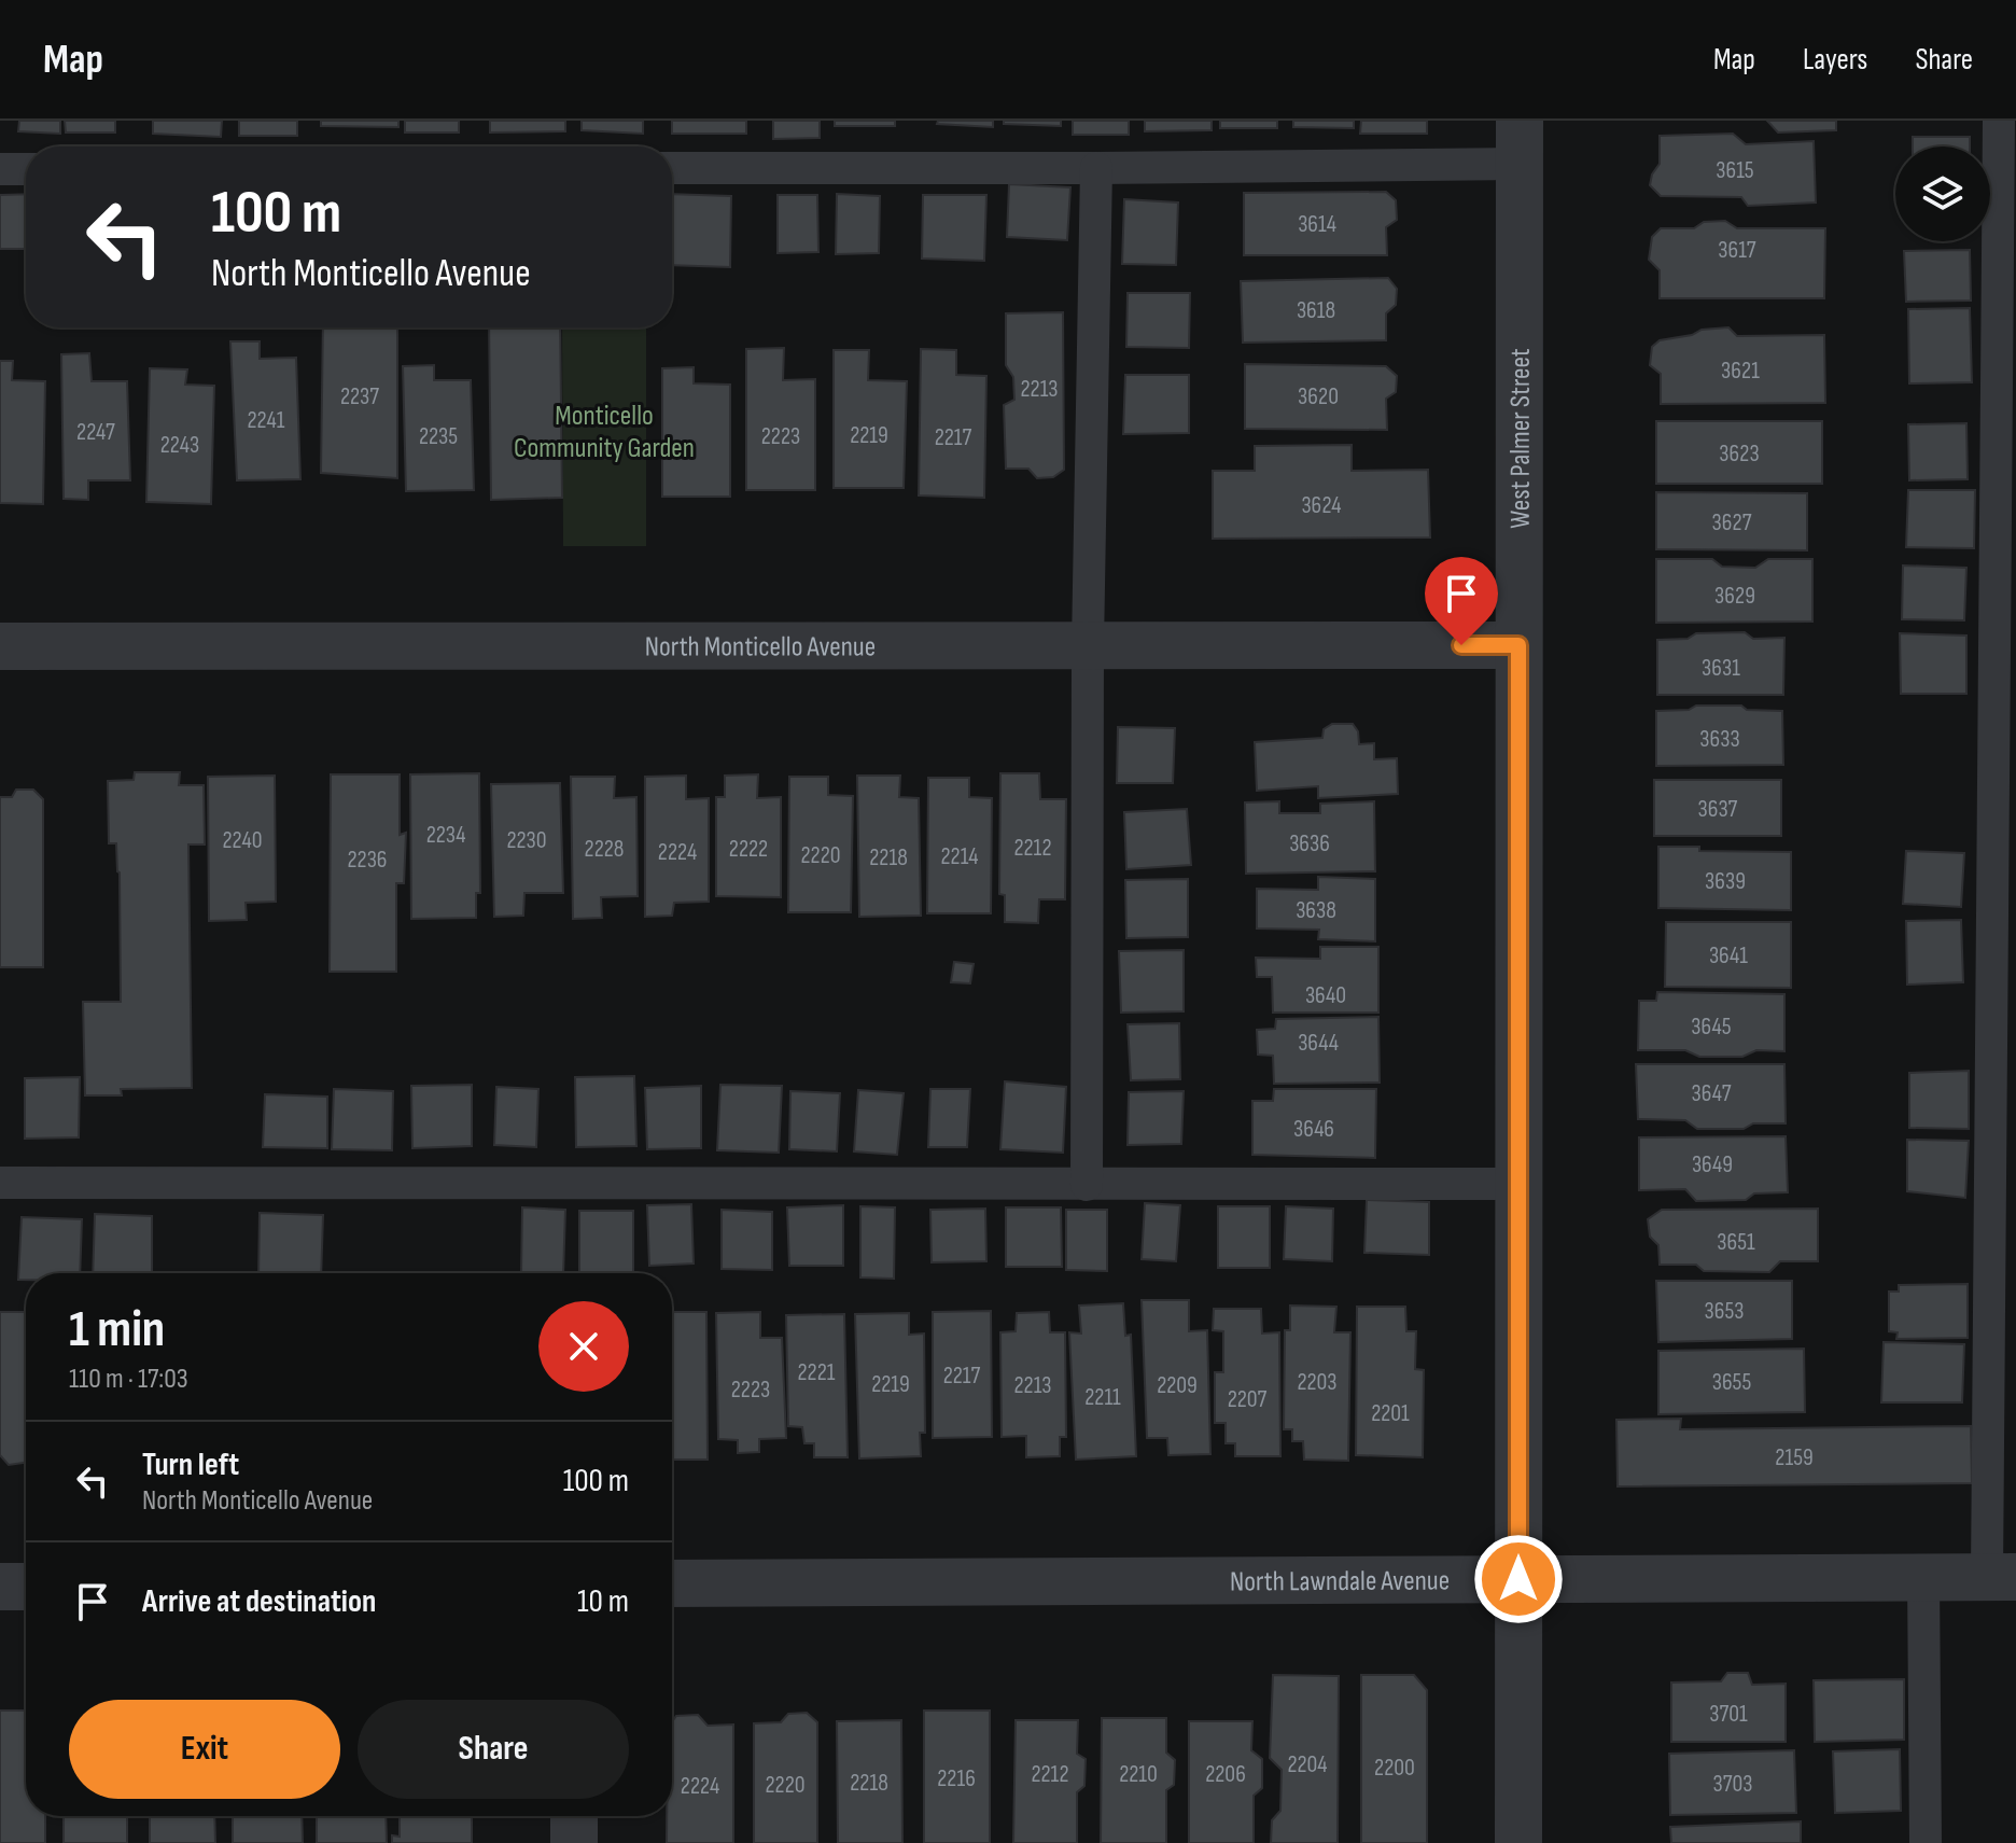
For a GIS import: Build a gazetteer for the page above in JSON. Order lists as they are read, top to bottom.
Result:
{
  "streets": {
    "street": ["West Palmer Street", "North Monticello Avenue", "North Lawndale Avenue"]
  },
  "crossings": [
    ["West Palmer Street", "North Monticello Avenue"],
    ["West Palmer Street", "North Lawndale Avenue"]
  ],
  "parks": ["Monticello Community Garden"],
  "house_numbers": [
    "3615",
    "3614",
    "3617",
    "3618",
    "3621",
    "2213",
    "2237",
    "3620",
    "2241",
    "2247",
    "2219",
    "2235",
    "2223",
    "2217",
    "2243",
    "3623",
    "3624",
    "3627",
    "3629",
    "3631",
    "3633",
    "3637",
    "2234",
    "2240",
    "2230",
    "3636",
    "2212",
    "2228",
    "2222",
    "2224",
    "2220",
    "2214",
    "2218",
    "2236",
    "3639",
    "3638",
    "3641",
    "3640",
    "3645",
    "3644",
    "3647",
    "3646",
    "3649",
    "3651",
    "3653",
    "2221",
    "2217",
    "2203",
    "3655",
    "2219",
    "2213",
    "2209",
    "2223",
    "2211",
    "2207",
    "2201",
    "2159",
    "3701",
    "2204",
    "2200",
    "2212",
    "2210",
    "2206",
    "2216",
    "2218",
    "3703",
    "2220",
    "2224"
  ],
  "page": {
    "header": "Map",
    "nav": ["Map", "Layers", "Share"],
    "turn": ["100 m", "North Monticello Avenue"],
    "heading": ["1 min", "110 m · 17:03"],
    "list": [
      {
        "name": "Turn left",
        "note": "North Monticello Avenue",
        "value": "100 m"
      },
      {
        "name": "Arrive at destination",
        "value": "10 m"
      }
    ],
    "buttons": ["Exit", "Share"]
  }
}
